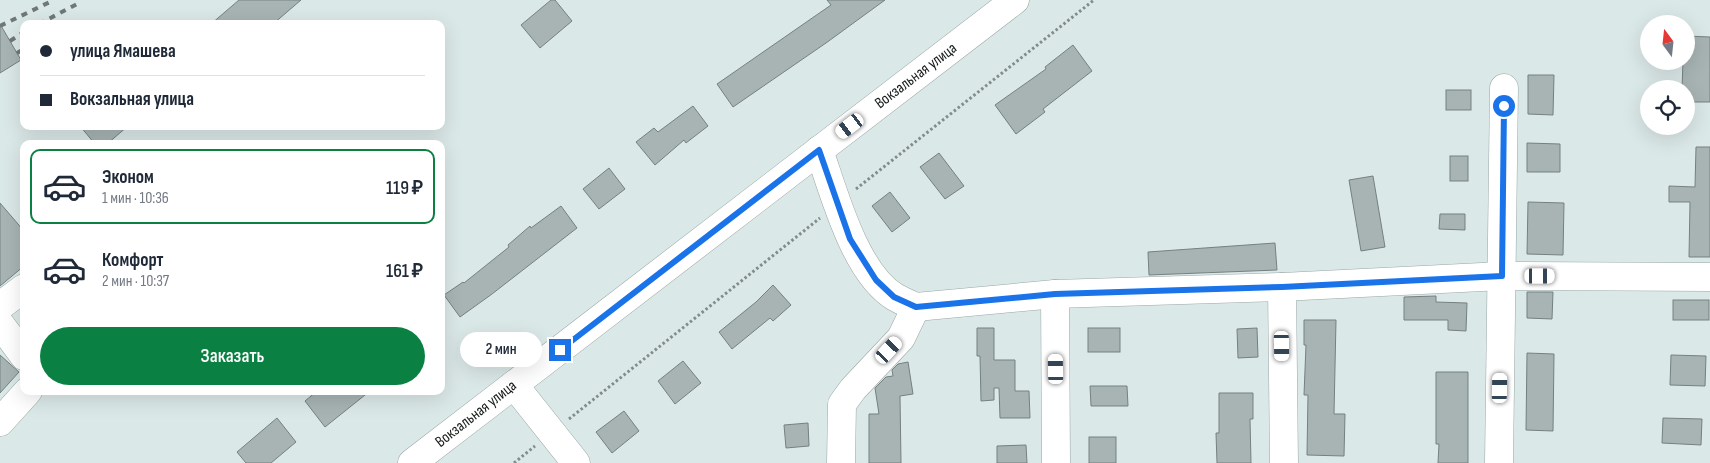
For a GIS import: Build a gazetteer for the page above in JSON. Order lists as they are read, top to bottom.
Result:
{
  "streets": {
    "street": ["Вокзальная улица"]
  },
  "north": "top",
  "page": {
    "banner": ["улица Ямашева", "Вокзальная улица"],
    "list": [
      {
        "name": "Эконом",
        "note": "1 мин · 10:36",
        "value": "119 ₽"
      },
      {
        "name": "Комфорт",
        "note": "2 мин · 10:37",
        "value": "161 ₽"
      }
    ],
    "buttons": "Заказать",
    "bubble": "2 мин"
  }
}
